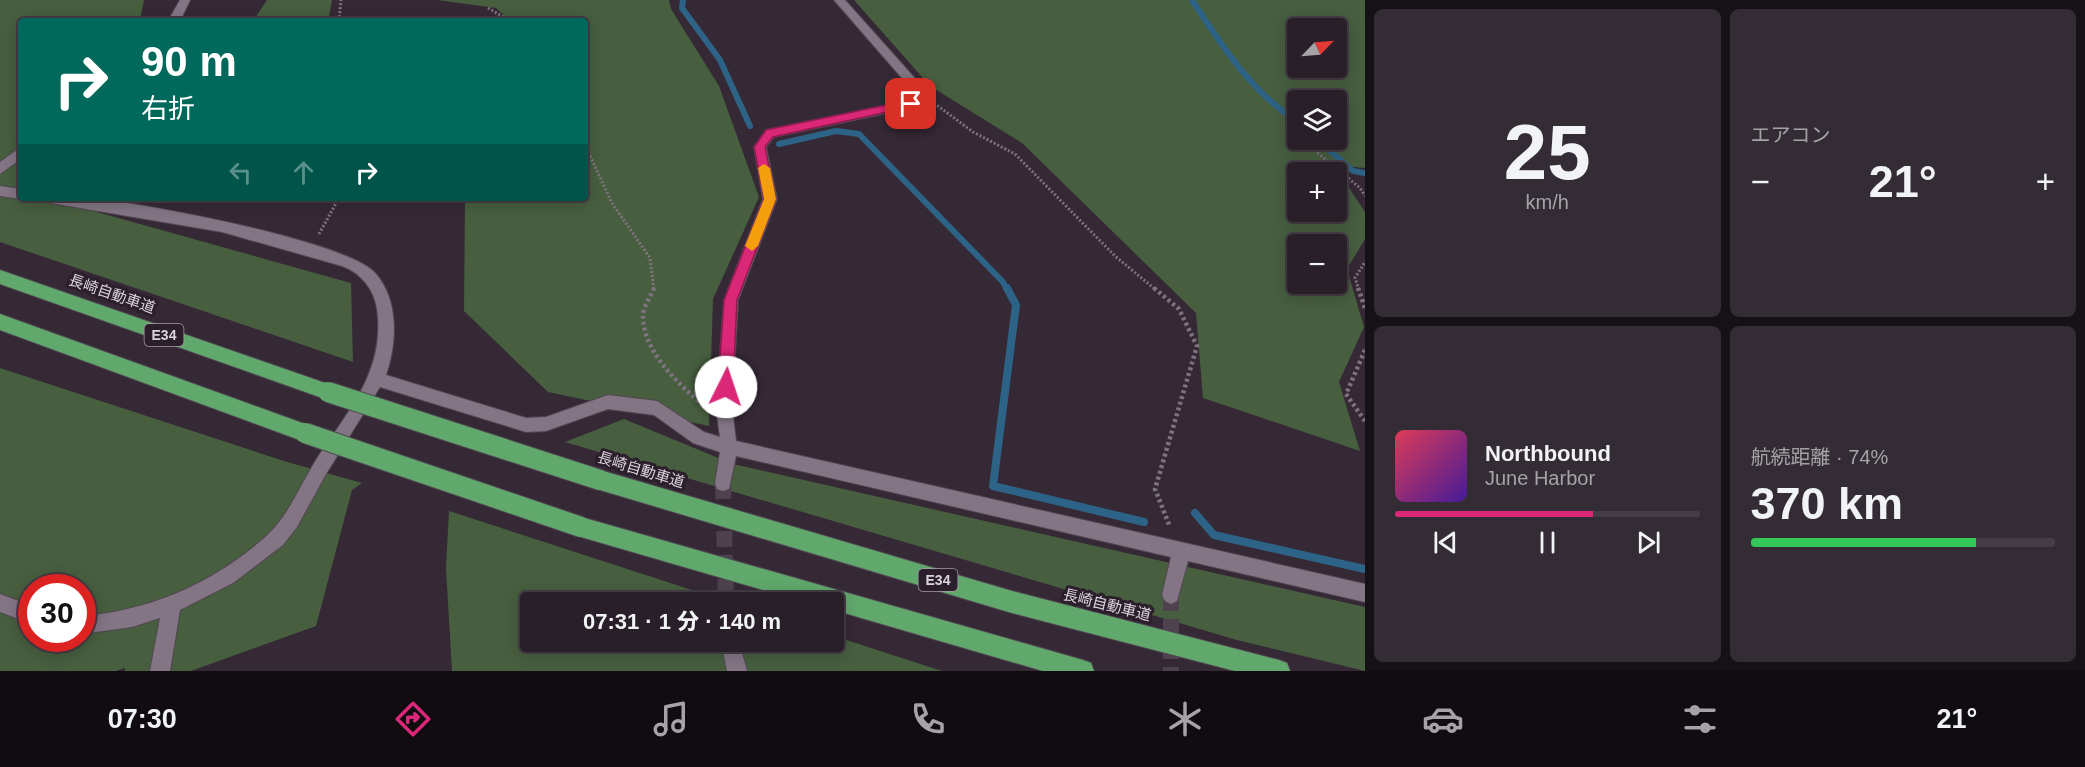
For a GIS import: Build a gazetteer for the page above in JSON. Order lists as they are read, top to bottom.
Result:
{
  "streets": {
    "highway": ["長崎自動車道", "E34"]
  },
  "north": "top right",
  "page": {
    "tile": [
      ["25", "km/h"],
      "エアコン",
      ["航続距離 · 74%", "370 km"]
    ],
    "map_buttons": ["+", "−"],
    "turn": ["90 m", "右折"],
    "heat": ["−", "21°", "+"],
    "song": ["Northbound", "June Harbor"],
    "limit": "30",
    "trip": "07:31 · 1 分 · 140 m",
    "tabs": ["07:30", "21°"]
  }
}
